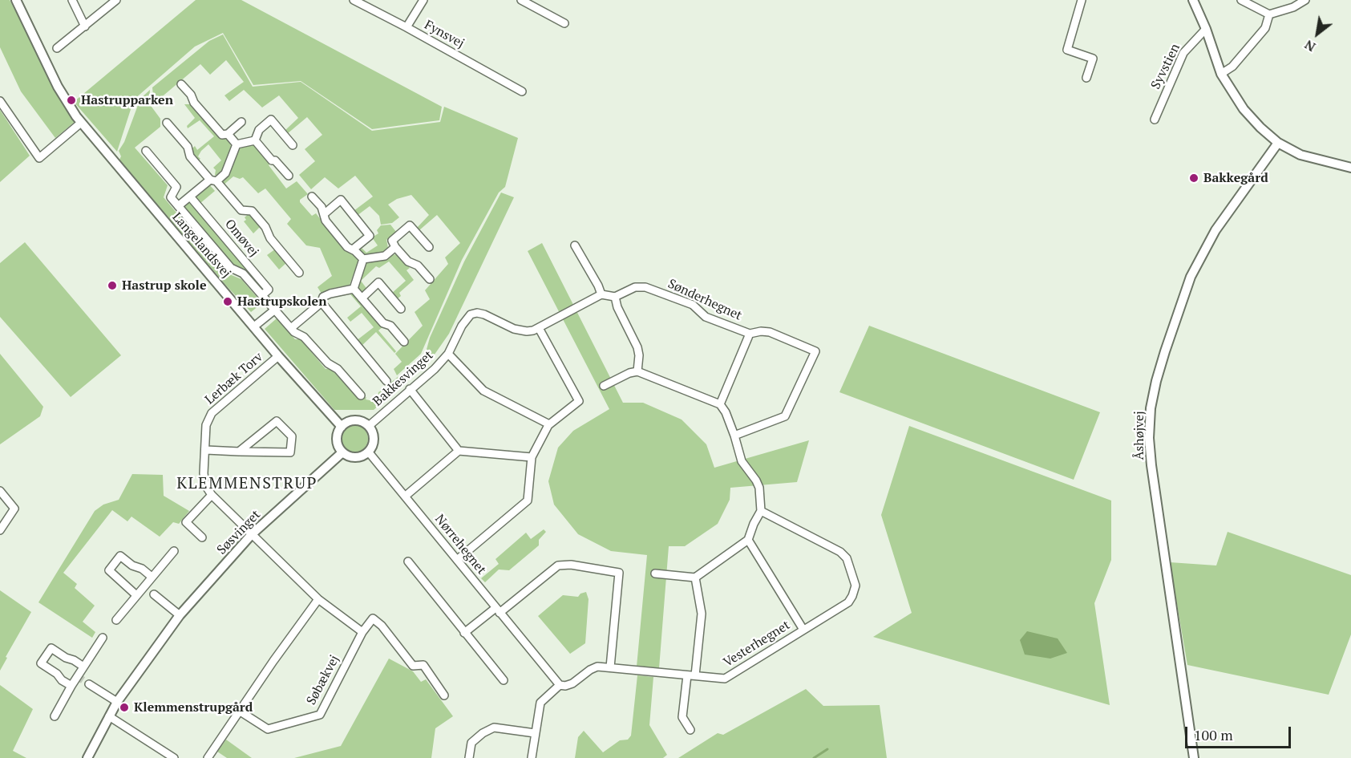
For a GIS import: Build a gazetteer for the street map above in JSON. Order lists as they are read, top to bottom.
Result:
{
  "streets": {
    "street": [
      "Fynsvej",
      "Syvstien",
      "Omøvej",
      "Langelandsvej",
      "Sønderhegnet",
      "Lerbæk Torv",
      "Bakkesvinget",
      "Åshøjvej",
      "Søsvinget",
      "Nørrehegnet",
      "Vesterhegnet",
      "Søbækvej"
    ]
  },
  "crossings": [
    ["Langelandsvej", "Lerbæk Torv"],
    ["Langelandsvej", "Bakkesvinget"],
    ["Langelandsvej", "Søsvinget"],
    ["Langelandsvej", "Nørrehegnet"],
    ["Lerbæk Torv", "Søsvinget"],
    ["Bakkesvinget", "Søsvinget"],
    ["Bakkesvinget", "Nørrehegnet"],
    ["Søsvinget", "Nørrehegnet"],
    ["Nørrehegnet", "Vesterhegnet"]
  ],
  "districts": ["KLEMMENSTRUP"],
  "places": [
    "Hastrupparken",
    "Bakkegård",
    "Hastrup skole",
    "Hastrupskolen",
    "Klemmenstrupgård"
  ],
  "scale_bar": "100 m",
  "north": "bottom left"
}
